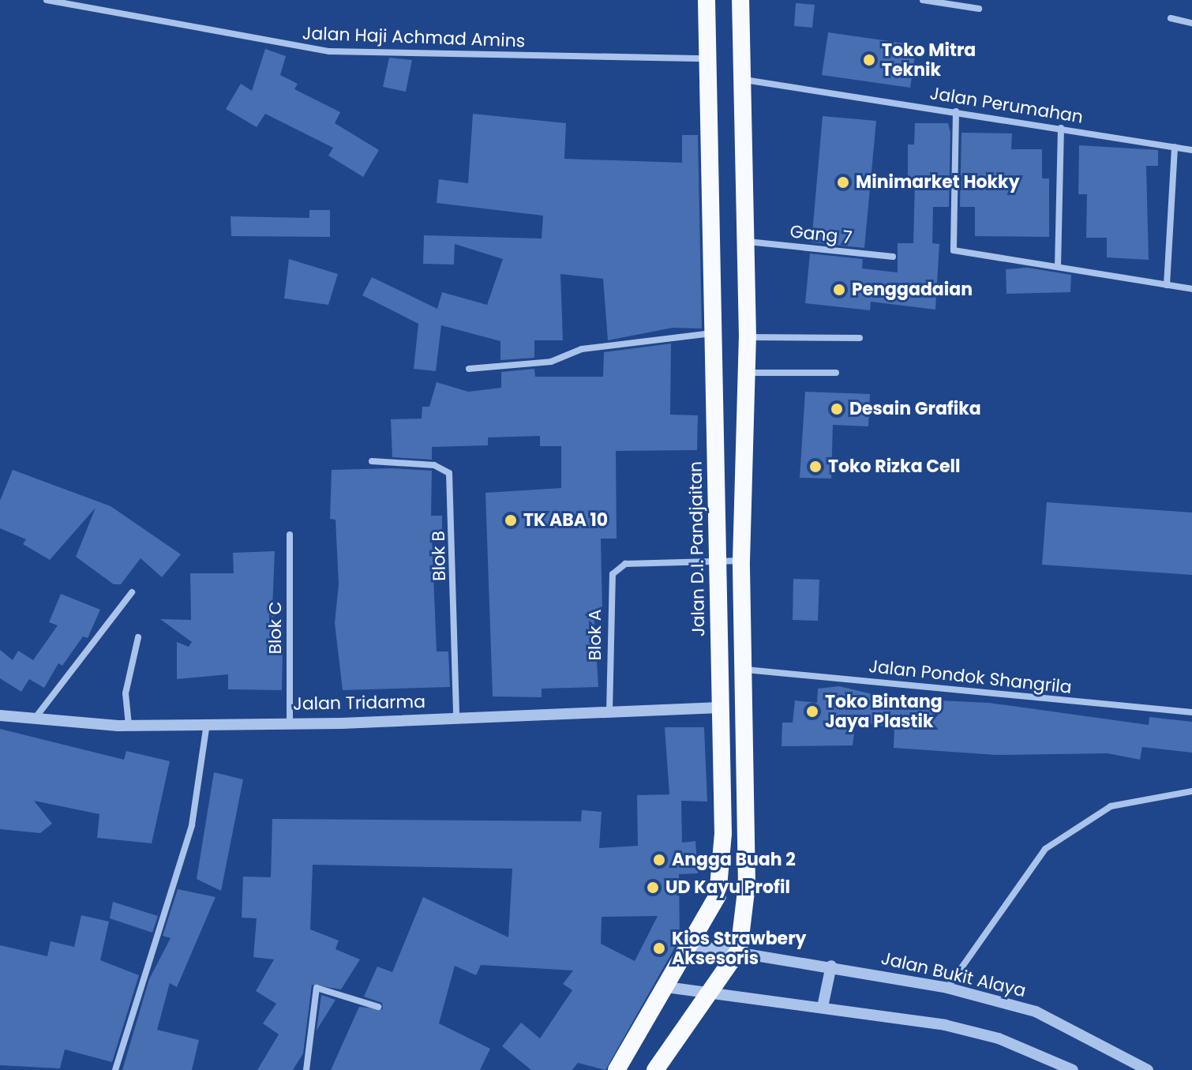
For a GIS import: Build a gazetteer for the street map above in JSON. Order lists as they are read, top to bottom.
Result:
{
  "streets": {
    "highway": ["Jalan D.I. Pandjaitan"],
    "street": [
      "Jalan Haji Achmad Amins",
      "Jalan Perumahan",
      "Gang 7",
      "Blok B",
      "Blok C",
      "Blok A",
      "Jalan Pondok Shangrila",
      "Jalan Tridarma",
      "Jalan Bukit Alaya"
    ]
  },
  "crossings": [
    ["Jalan Haji Achmad Amins", "Jalan D.I. Pandjaitan"],
    ["Jalan D.I. Pandjaitan", "Blok A"],
    ["Jalan D.I. Pandjaitan", "Jalan Tridarma"],
    ["Jalan D.I. Pandjaitan", "Jalan Bukit Alaya"],
    ["Blok B", "Jalan Tridarma"],
    ["Blok C", "Jalan Tridarma"],
    ["Blok A", "Jalan Tridarma"]
  ],
  "places": [
    "Toko Mitra Teknik",
    "Minimarket Hokky",
    "Penggadaian",
    "Desain Grafika",
    "Toko Rizka Cell",
    "TK ABA 10",
    "Toko Bintang Jaya Plastik",
    "Angga Buah 2",
    "UD Kayu Profil",
    "Kios Strawbery Aksesoris"
  ]
}
